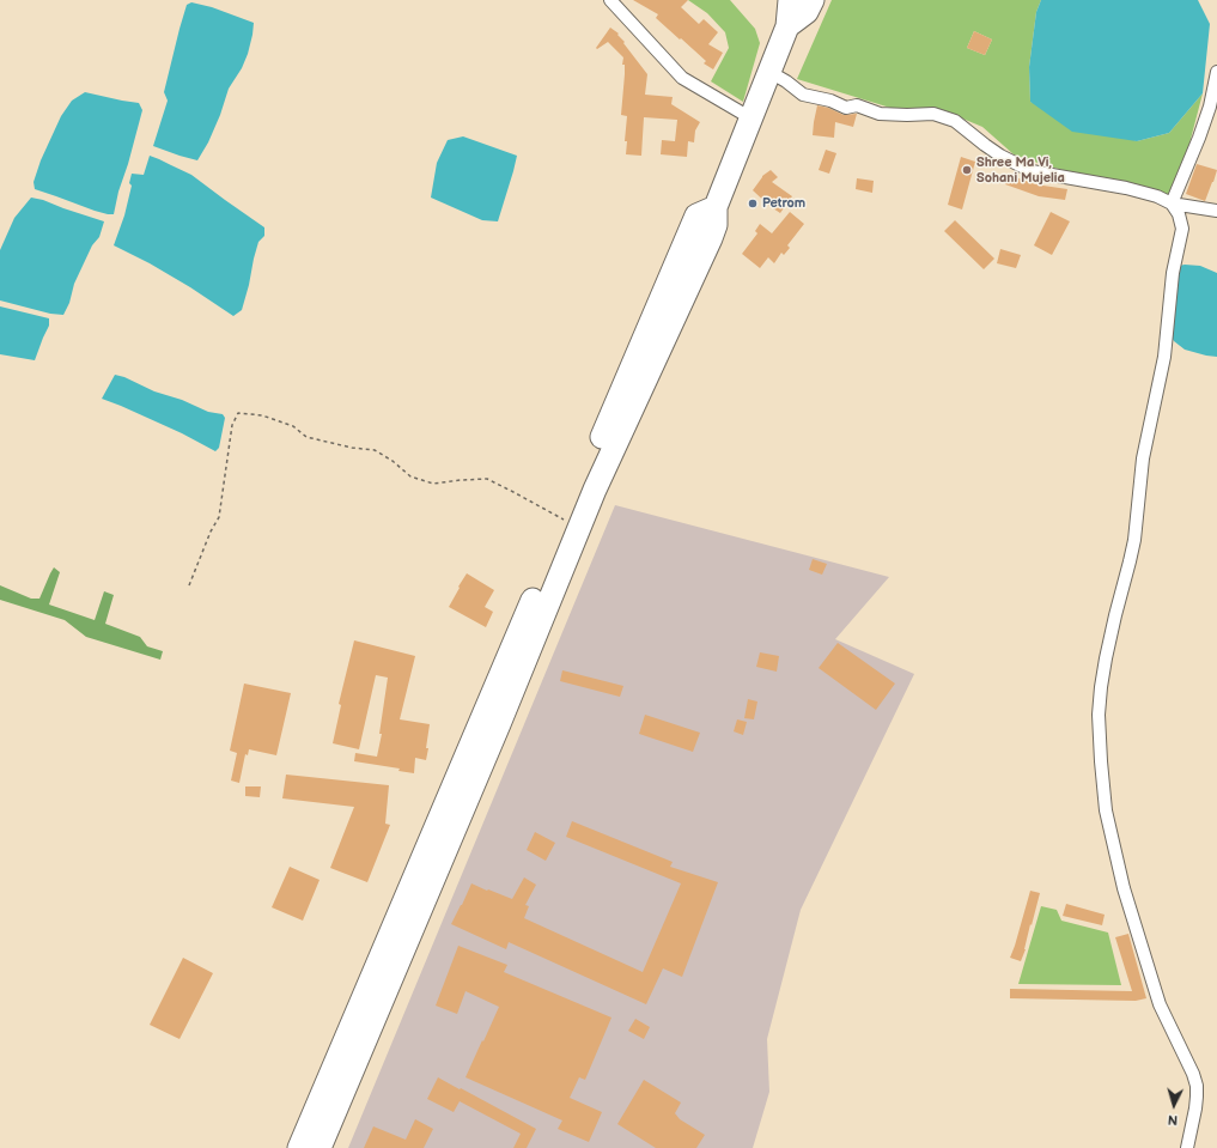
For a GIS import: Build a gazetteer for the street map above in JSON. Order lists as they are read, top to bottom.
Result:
{
  "places": ["Shree Ma Vi, Sohani Mujelia", "Petrom"],
  "north": "bottom"
}
